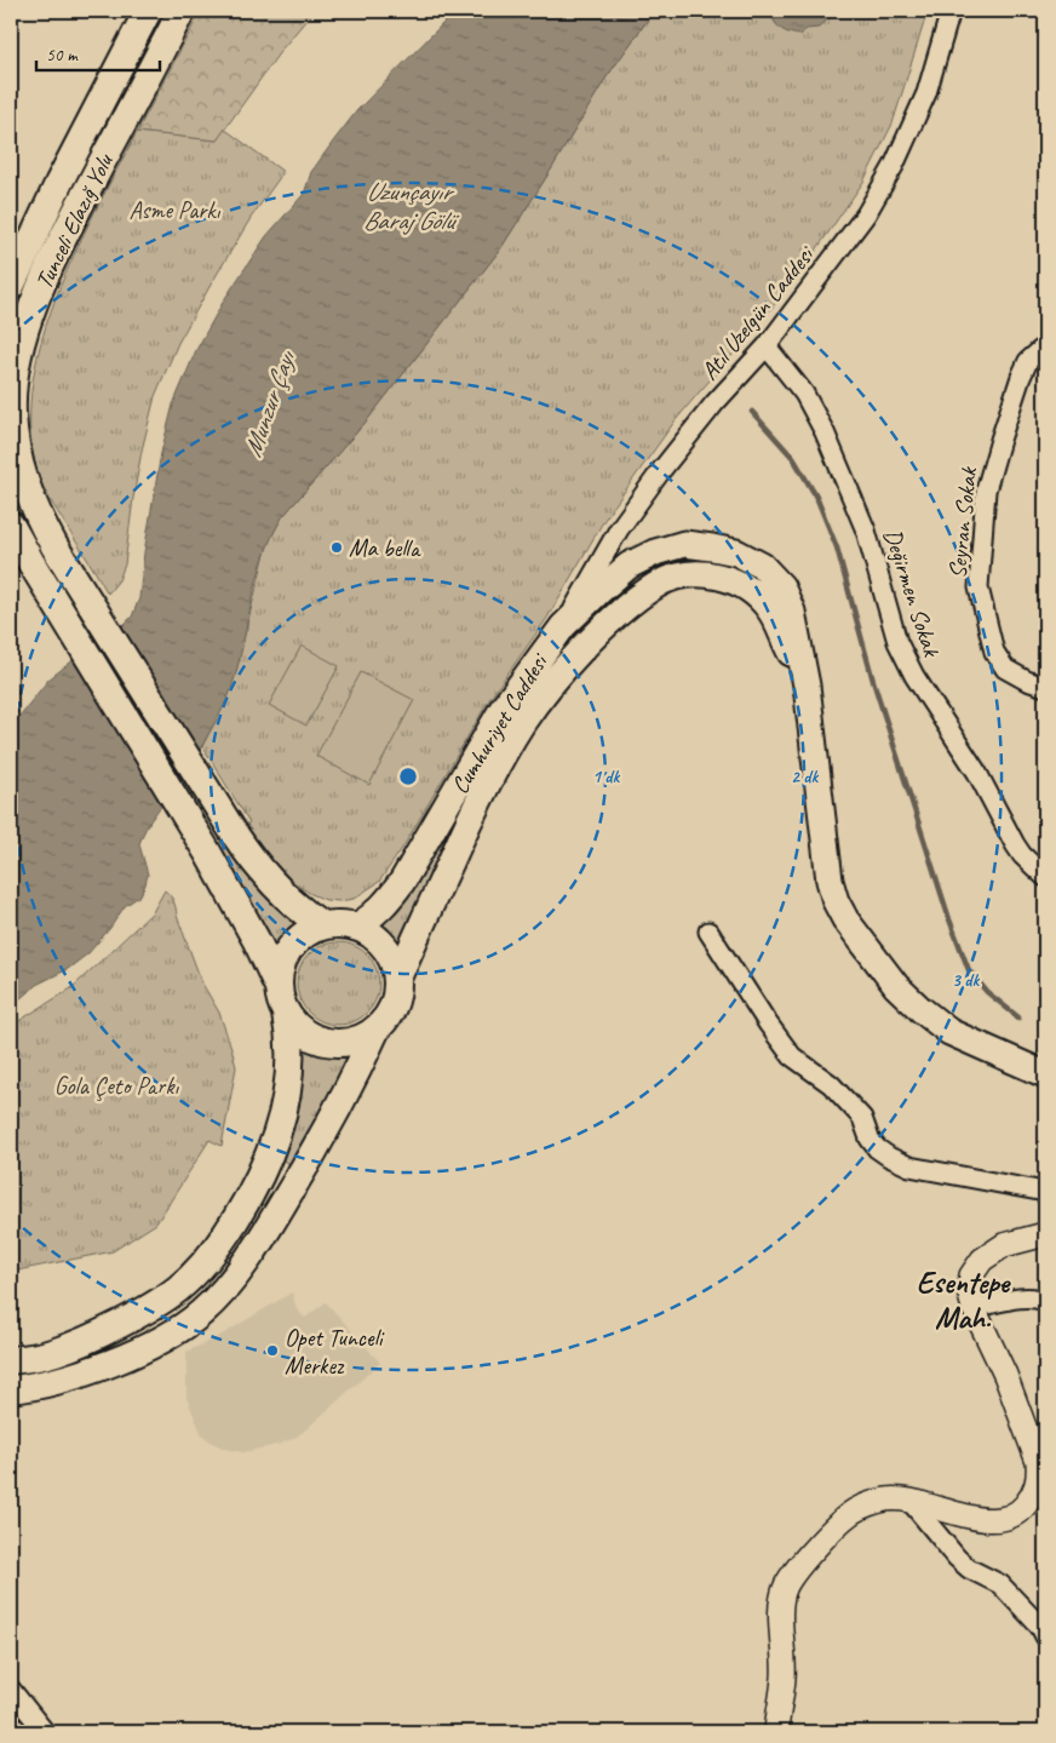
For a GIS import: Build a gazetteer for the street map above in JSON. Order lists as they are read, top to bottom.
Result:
{
  "streets": {
    "main road": ["Tunceli Elazığ Yolu", "Cumhuriyet Caddesi"],
    "street": ["Atıl Uzelgün Caddesi", "Seyran Sokak", "Değirmen Sokak"]
  },
  "crossings": [
    ["Tunceli Elazığ Yolu", "Cumhuriyet Caddesi"],
    ["Atıl Uzelgün Caddesi", "Değirmen Sokak"],
    ["Atıl Uzelgün Caddesi", "Cumhuriyet Caddesi"]
  ],
  "districts": ["Esentepe Mah."],
  "water": ["Uzunçayır Baraj Gölü", "Munzur Çayı"],
  "parks": ["Asme Parkı", "Gola Çeto Parkı"],
  "places": ["Ma bella", "Opet Tunceli Merkez"],
  "scale_bar": "50 m",
  "rings": ["1 dk", "2 dk", "3 dk"]
}
